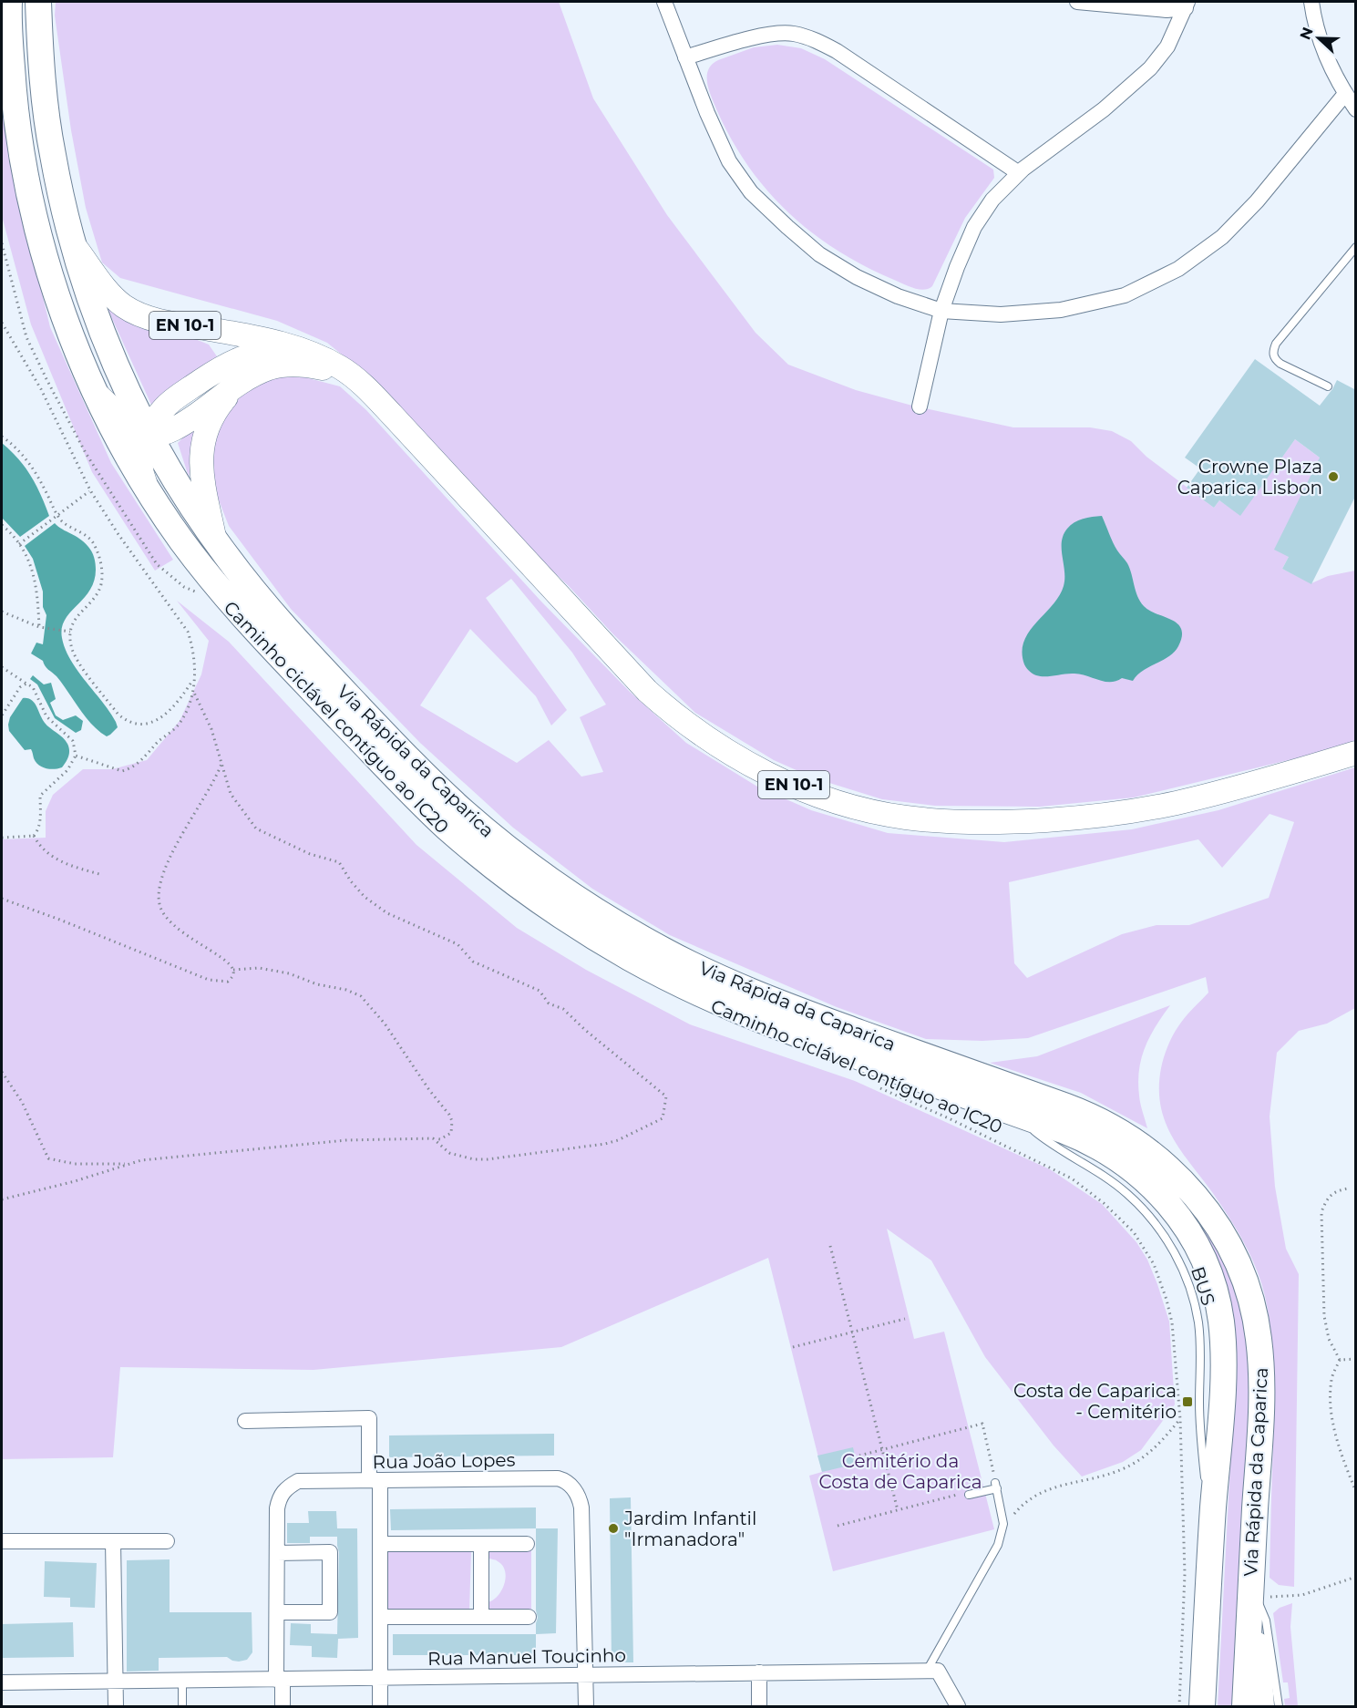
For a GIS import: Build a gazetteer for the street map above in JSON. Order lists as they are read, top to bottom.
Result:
{
  "streets": {
    "highway": ["Via Rápida da Caparica"],
    "main road": ["EN 10-1"],
    "street": ["Rua João Lopes", "Rua Manuel Toucinho"],
    "path": ["Caminho ciclável contíguo ao IC20"]
  },
  "crossings": [
    ["EN 10-1", "Via Rápida da Caparica"],
    ["Rua João Lopes", "Rua Manuel Toucinho"]
  ],
  "parks": ["Cemitério da Costa de Caparica"],
  "places": {
    "other": ["Crowne Plaza Caparica Lisbon", "Jardim Infantil \"Irmanadora\""],
    "transit": ["Costa de Caparica - Cemitério"]
  },
  "north": "left"
}
